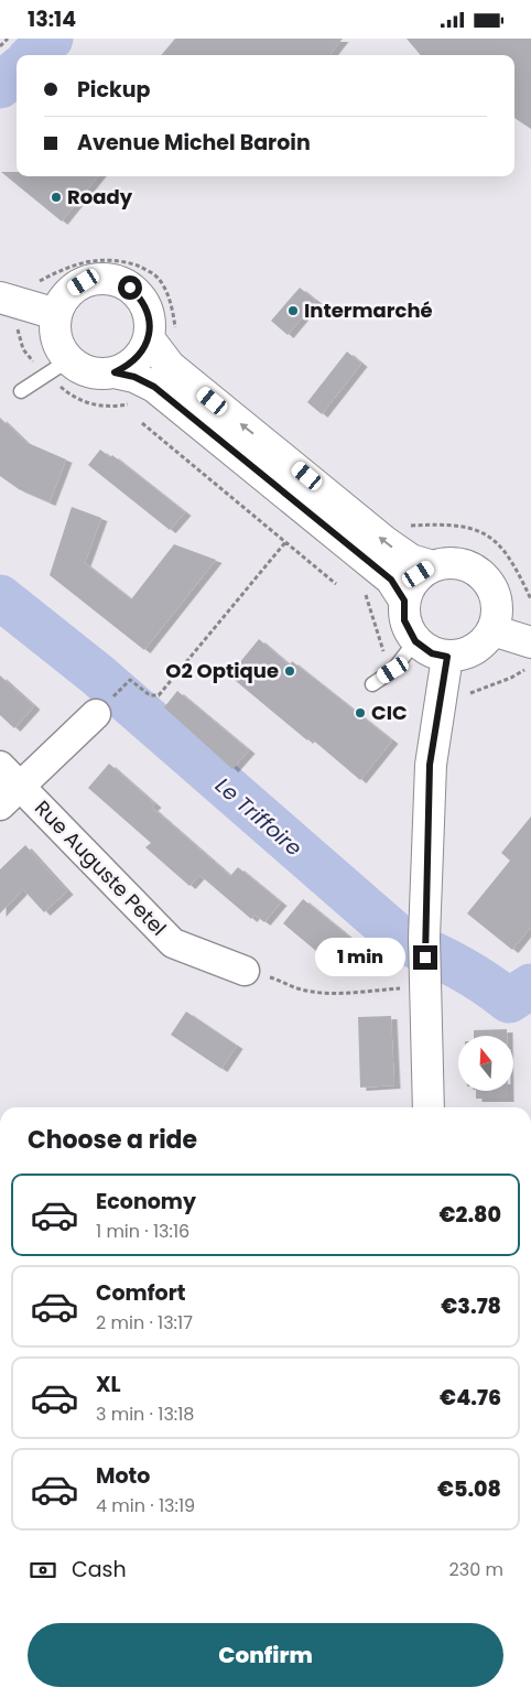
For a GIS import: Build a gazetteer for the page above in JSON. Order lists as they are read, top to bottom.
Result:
{
  "streets": {
    "street": ["Rue Auguste Petel"]
  },
  "water": ["Le Triffoire"],
  "places": [
    "Roady",
    "Intermarché",
    "O2 Optique",
    "CIC"
  ],
  "north": "top",
  "page": {
    "status": "13:14",
    "banner": ["Pickup", "Avenue Michel Baroin"],
    "bubble": "1 min",
    "heading": "Choose a ride",
    "list": [
      {
        "name": "Economy",
        "note": "1 min · 13:16",
        "value": "€2.80"
      },
      {
        "name": "Comfort",
        "note": "2 min · 13:17",
        "value": "€3.78"
      },
      {
        "name": "XL",
        "note": "3 min · 13:18",
        "value": "€4.76"
      },
      {
        "name": "Moto",
        "note": "4 min · 13:19",
        "value": "€5.08"
      }
    ],
    "pay": ["Cash", "230 m"],
    "buttons": "Confirm"
  }
}
